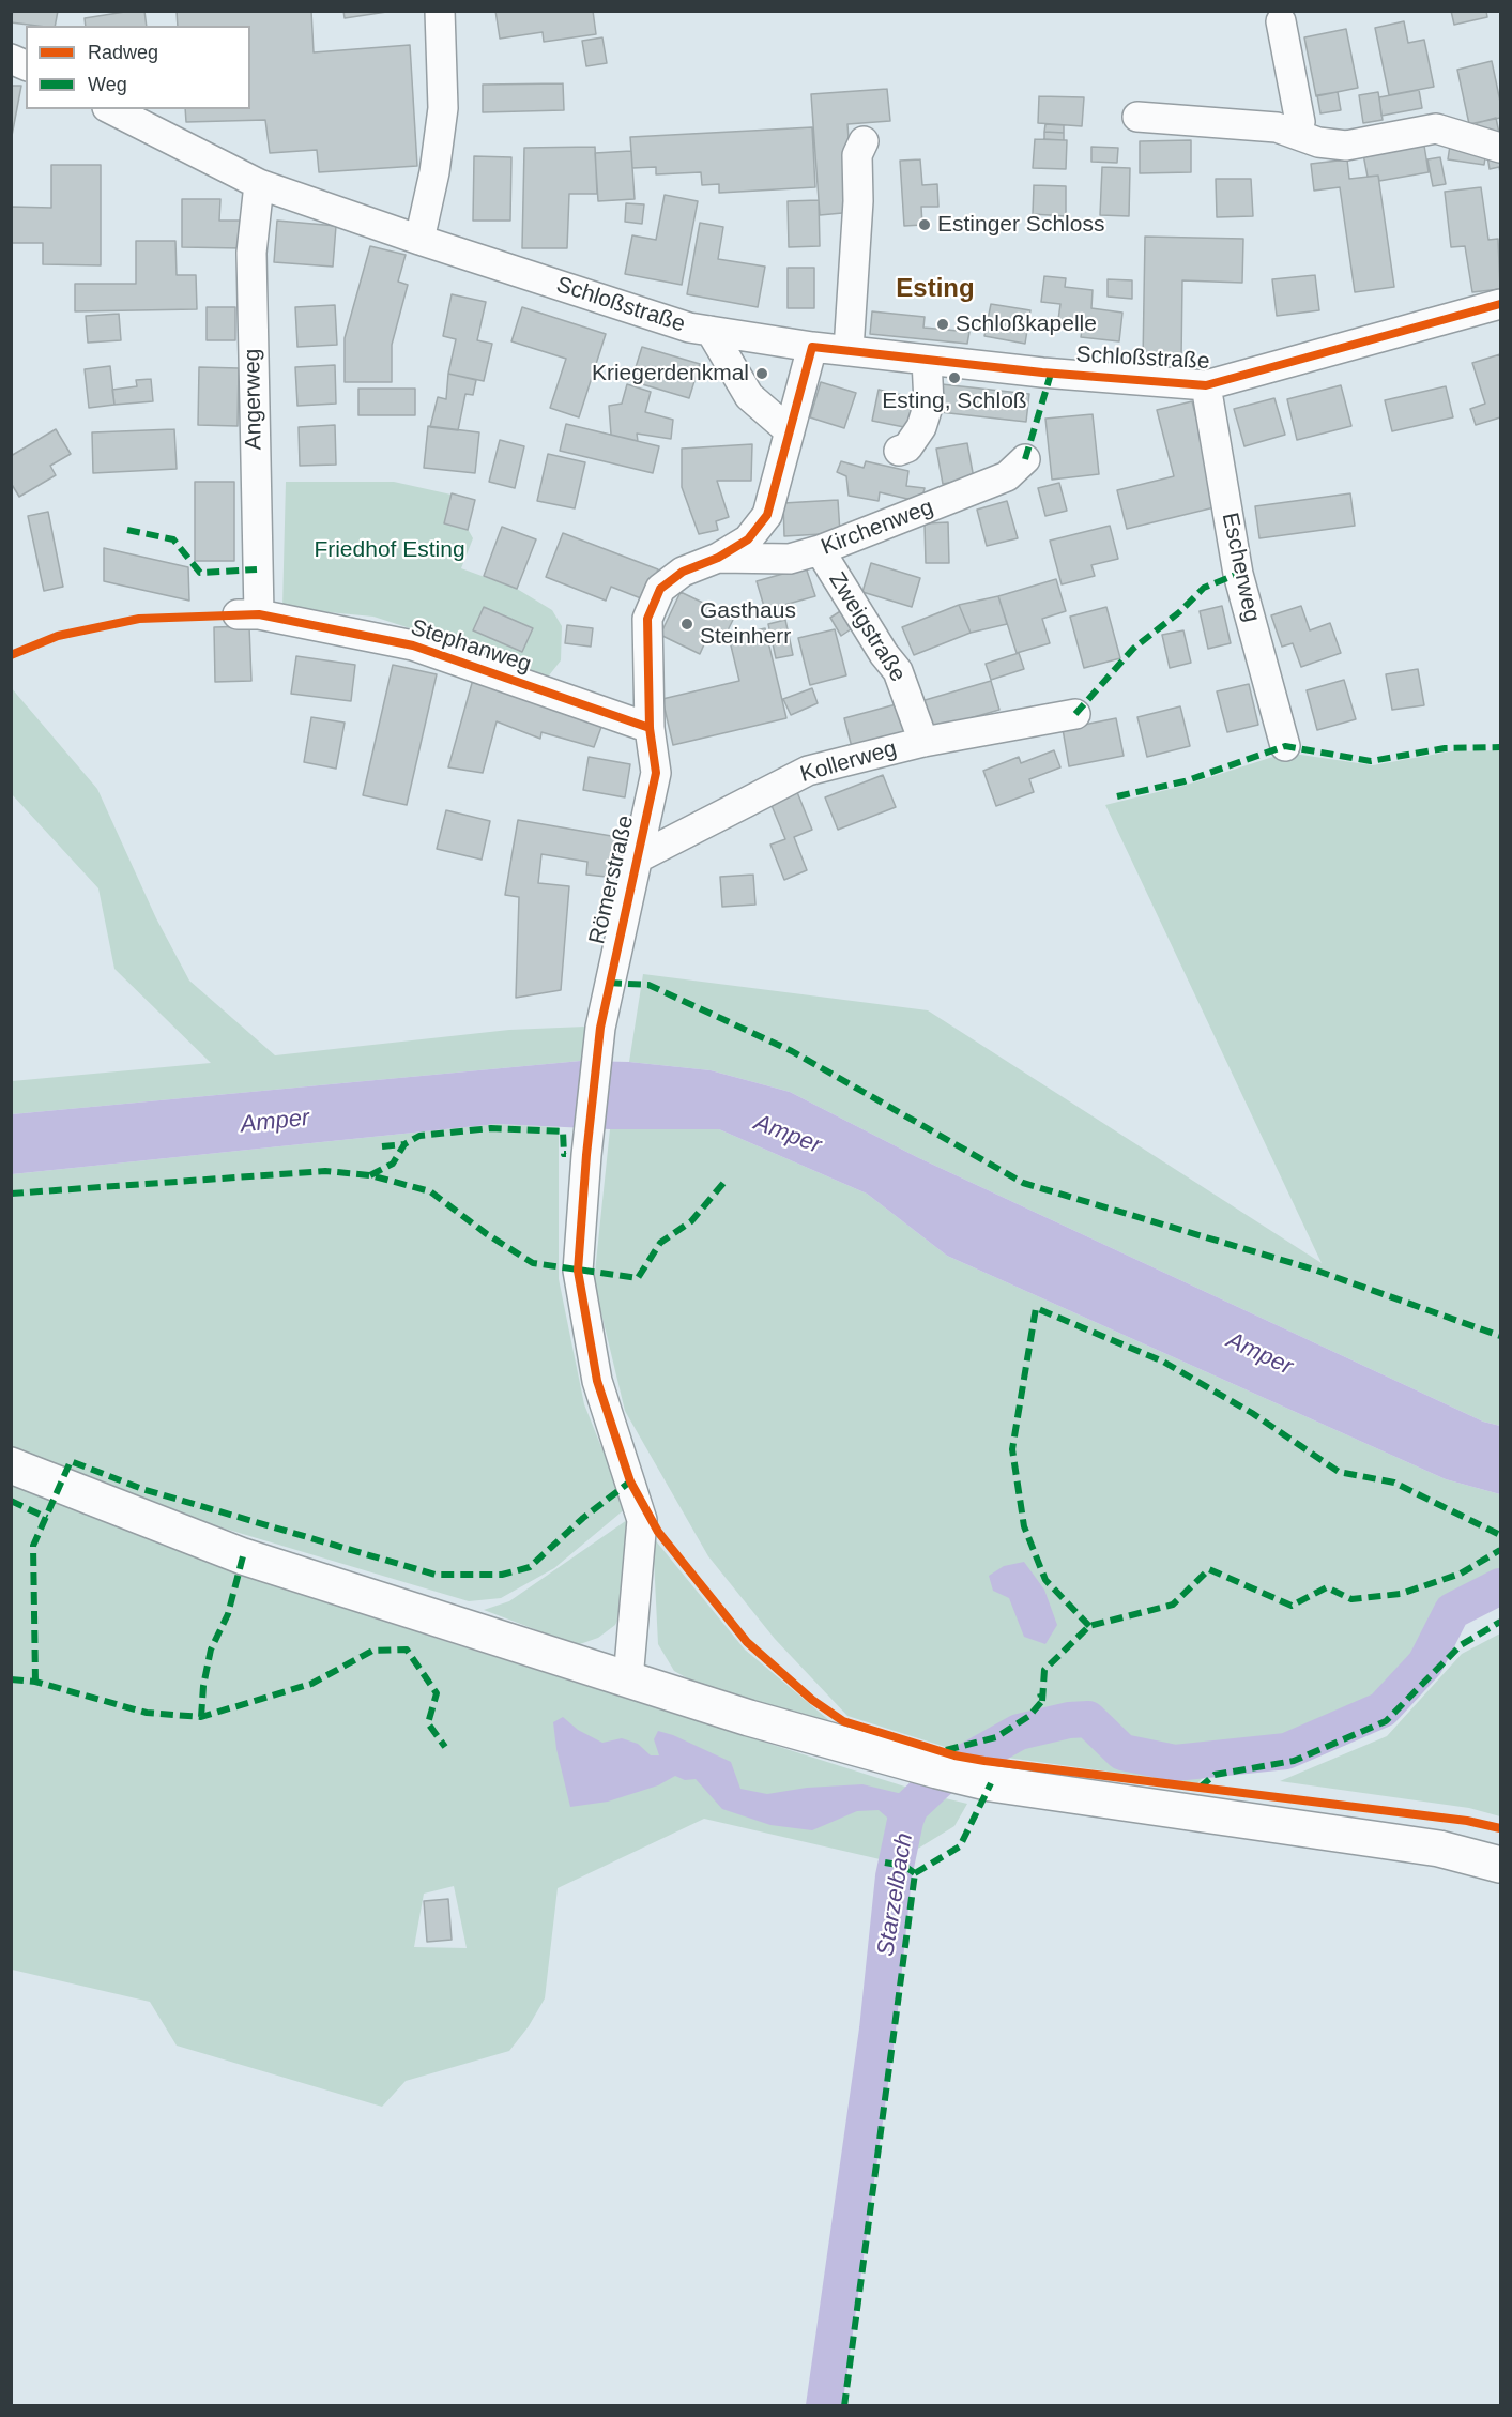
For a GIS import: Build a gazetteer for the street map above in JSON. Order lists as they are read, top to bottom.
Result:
{
  "streets": {
    "street": [
      "Schloßstraße",
      "Angerweg",
      "Kirchenweg",
      "Escherweg",
      "Zweigstraße",
      "Stephanweg",
      "Kollerweg",
      "Römerstraße"
    ]
  },
  "crossings": [
    ["Schloßstraße", "Angerweg"],
    ["Schloßstraße", "Escherweg"],
    ["Schloßstraße", "Römerstraße"],
    ["Angerweg", "Stephanweg"],
    ["Kirchenweg", "Zweigstraße"],
    ["Kirchenweg", "Römerstraße"],
    ["Zweigstraße", "Kollerweg"],
    ["Stephanweg", "Römerstraße"],
    ["Kollerweg", "Römerstraße"]
  ],
  "districts": ["Esting"],
  "water": ["Amper", "Starzelbach"],
  "parks": ["Friedhof Esting"],
  "places": [
    "Estinger Schloss",
    "Schloßkapelle",
    "Kriegerdenkmal",
    "Esting, Schloß",
    "Gasthaus Steinherr"
  ],
  "legend": ["Radweg", "Weg"]
}
